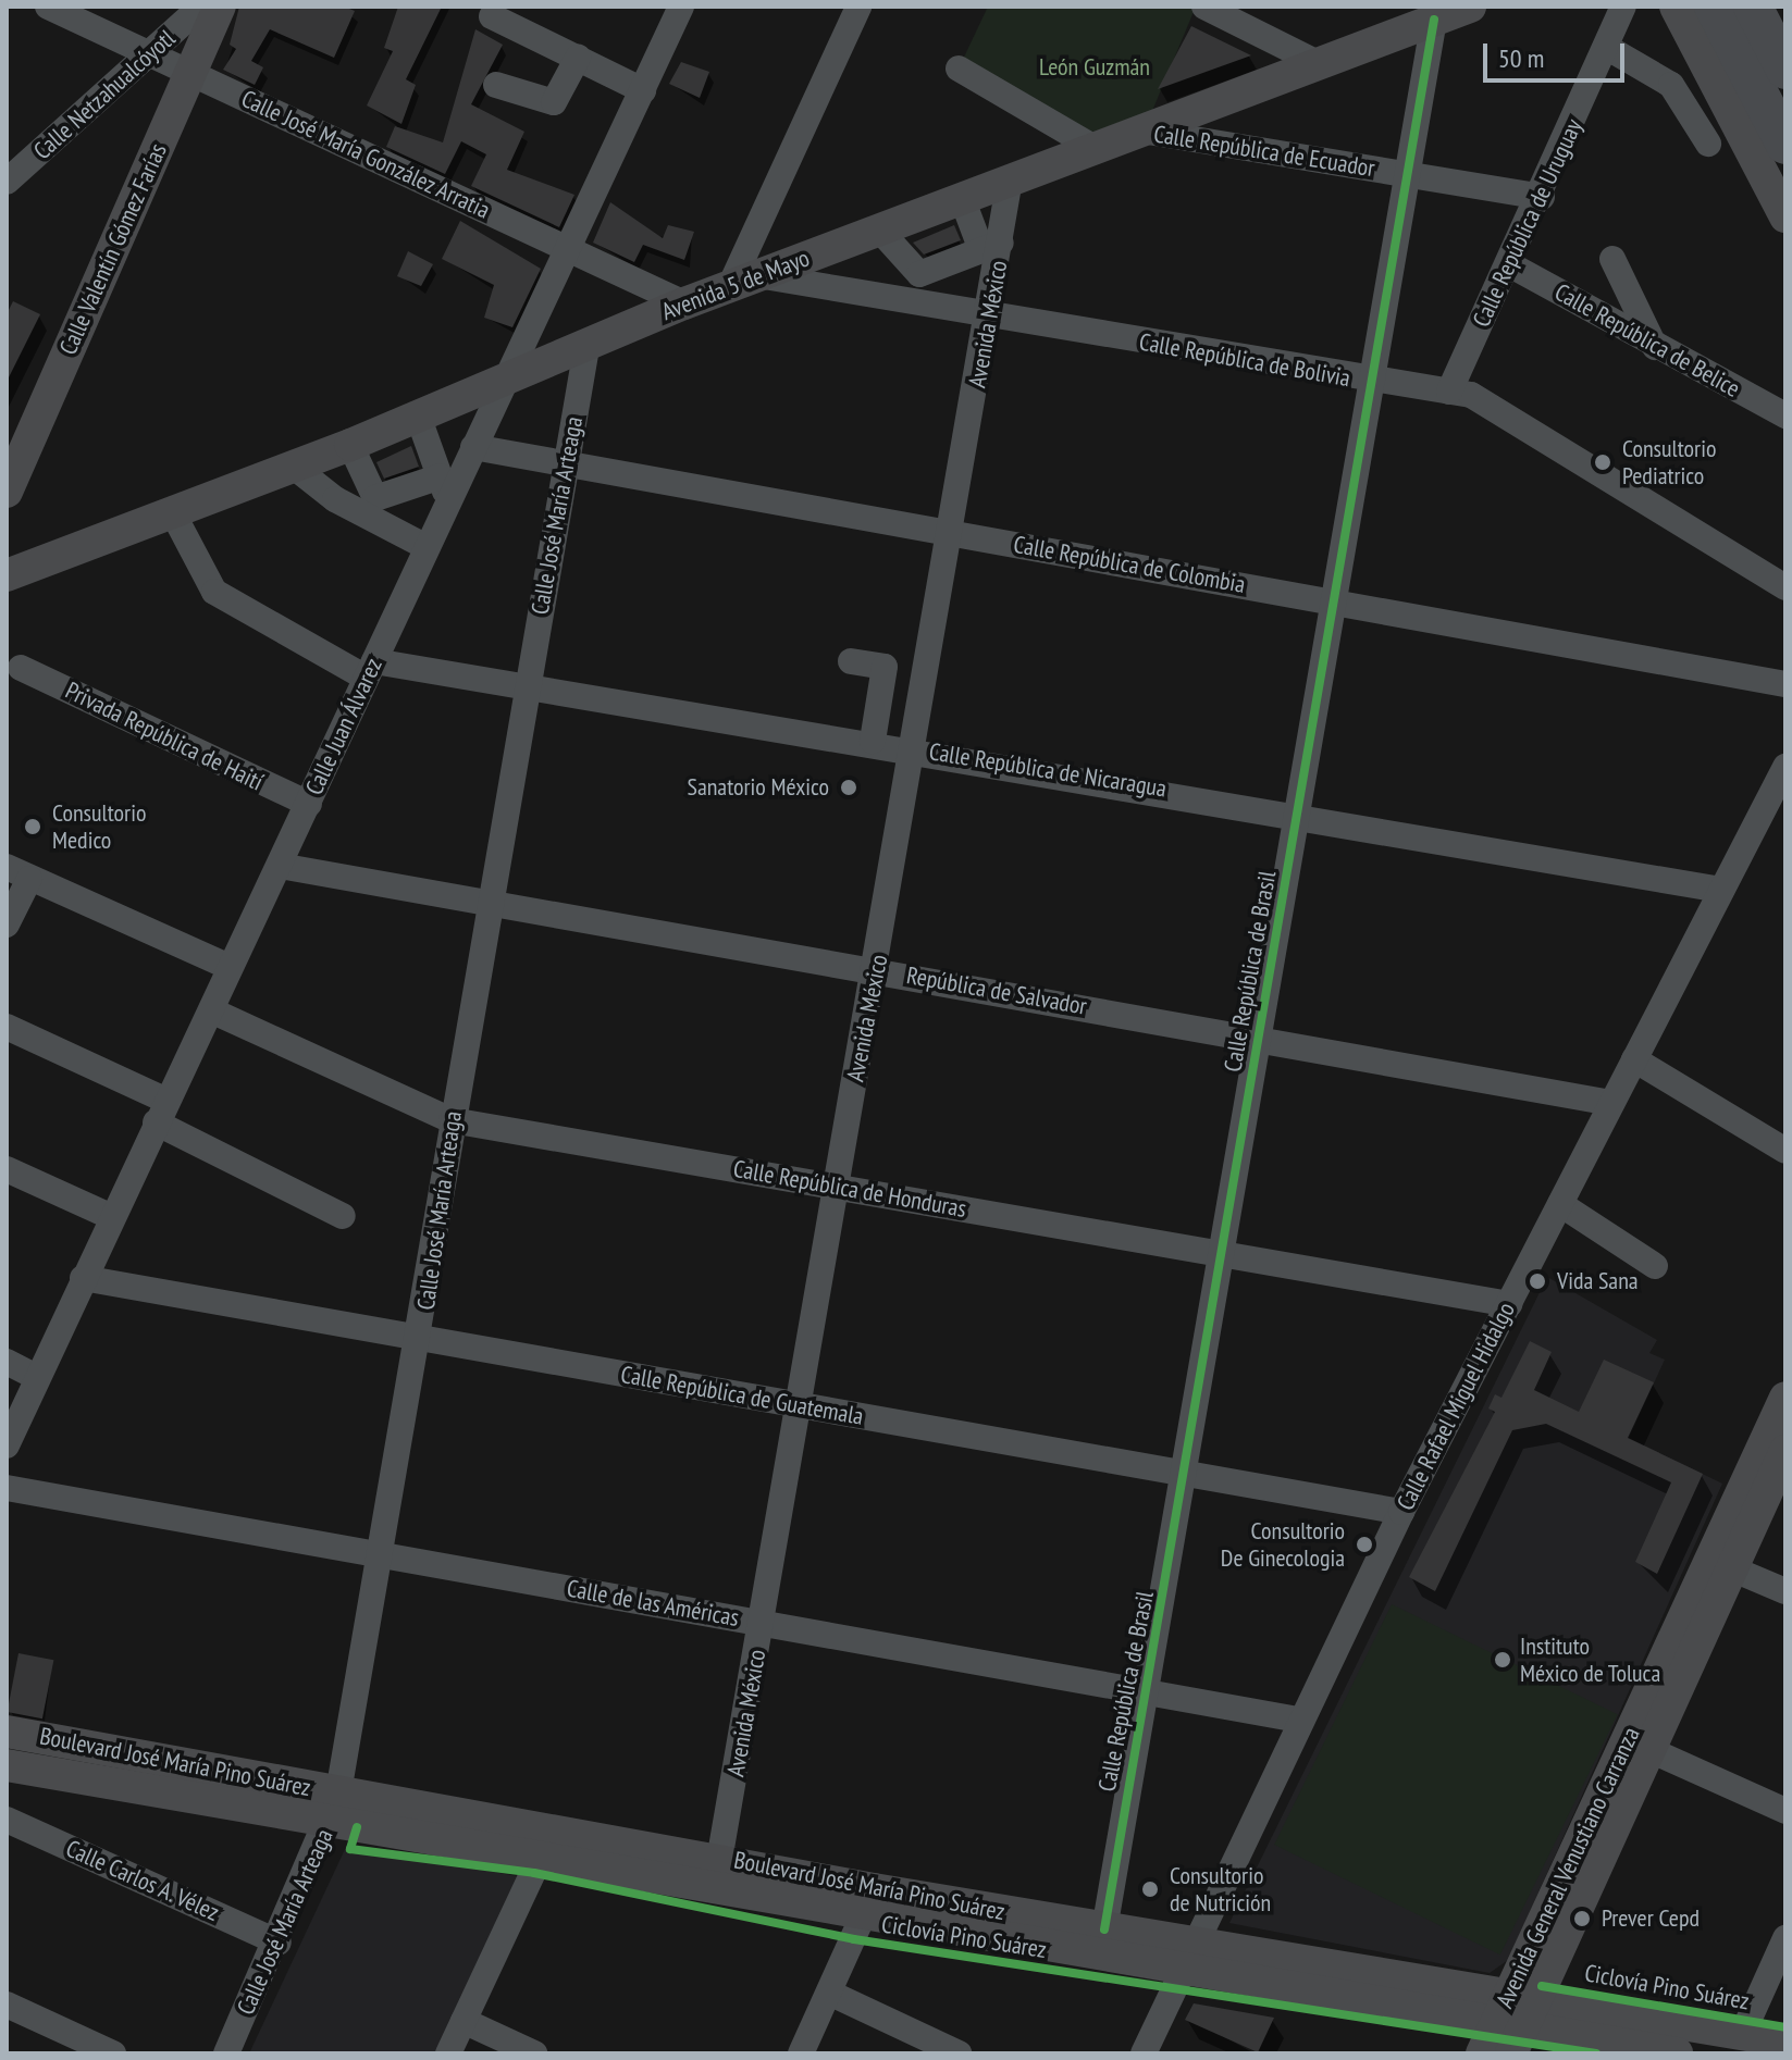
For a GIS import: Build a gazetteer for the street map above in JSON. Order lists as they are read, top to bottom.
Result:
{
  "streets": {
    "main road": [
      "Calle Valentín Gómez Farías",
      "Avenida 5 de Mayo",
      "Boulevard José María Pino Suárez",
      "Avenida General Venustiano Carranza"
    ],
    "street": [
      "Calle Netzahualcóyotl",
      "Calle República de Ecuador",
      "Calle José María González Arratia",
      "Calle República de Uruguay",
      "Avenida México",
      "Calle República de Belice",
      "Calle República de Bolivia",
      "Calle José María Arteaga",
      "Calle República de Colombia",
      "Calle Juan Álvarez",
      "Privada República de Haití",
      "Calle República de Nicaragua",
      "Calle República de Brasil",
      "República de Salvador",
      "Calle República de Honduras",
      "Calle República de Guatemala",
      "Calle Rafael Miguel Hidalgo",
      "Calle de las Américas",
      "Calle Carlos A. Vélez"
    ],
    "cycle path": ["Ciclovía Pino Suárez"]
  },
  "crossings": [
    ["Calle Netzahualcóyotl", "Calle José María González Arratia"],
    ["Calle República de Ecuador", "Calle República de Uruguay"],
    ["Calle República de Ecuador", "Avenida 5 de Mayo"],
    ["Calle República de Ecuador", "Calle República de Brasil"],
    ["Calle José María González Arratia", "Calle Valentín Gómez Farías"],
    ["Calle José María González Arratia", "Avenida 5 de Mayo"],
    ["Calle José María González Arratia", "Calle Juan Álvarez"],
    ["Calle República de Uruguay", "Calle República de Belice"],
    ["Calle República de Uruguay", "Calle República de Bolivia"],
    ["Avenida 5 de Mayo", "Avenida México"],
    ["Avenida 5 de Mayo", "Calle República de Bolivia"],
    ["Avenida 5 de Mayo", "Calle José María Arteaga"],
    ["Avenida 5 de Mayo", "Calle Juan Álvarez"],
    ["Avenida 5 de Mayo", "Calle República de Brasil"],
    ["Avenida México", "Calle República de Bolivia"],
    ["Avenida México", "Calle República de Colombia"],
    ["Avenida México", "Calle República de Nicaragua"],
    ["Avenida México", "República de Salvador"],
    ["Avenida México", "Calle República de Honduras"],
    ["Avenida México", "Calle República de Guatemala"],
    ["Avenida México", "Calle de las Américas"],
    ["Avenida México", "Boulevard José María Pino Suárez"],
    ["Calle República de Bolivia", "Calle República de Brasil"],
    ["Calle José María Arteaga", "Calle República de Colombia"],
    ["Calle José María Arteaga", "Calle República de Nicaragua"],
    ["Calle José María Arteaga", "República de Salvador"],
    ["Calle José María Arteaga", "Calle República de Honduras"],
    ["Calle José María Arteaga", "Calle República de Guatemala"],
    ["Calle José María Arteaga", "Calle de las Américas"],
    ["Calle José María Arteaga", "Boulevard José María Pino Suárez"],
    ["Calle José María Arteaga", "Calle Carlos A. Vélez"],
    ["Calle República de Colombia", "Calle Juan Álvarez"],
    ["Calle República de Colombia", "Calle República de Brasil"],
    ["Calle Juan Álvarez", "Privada República de Haití"],
    ["Calle Juan Álvarez", "Calle República de Nicaragua"],
    ["Calle Juan Álvarez", "República de Salvador"],
    ["Calle Juan Álvarez", "Calle República de Honduras"],
    ["Calle Juan Álvarez", "Calle República de Guatemala"],
    ["Calle República de Nicaragua", "Calle República de Brasil"],
    ["Calle República de Nicaragua", "Calle Rafael Miguel Hidalgo"],
    ["Calle República de Brasil", "República de Salvador"],
    ["Calle República de Brasil", "Calle República de Honduras"],
    ["Calle República de Brasil", "Calle República de Guatemala"],
    ["Calle República de Brasil", "Calle de las Américas"],
    ["Calle República de Brasil", "Boulevard José María Pino Suárez"],
    ["República de Salvador", "Calle Rafael Miguel Hidalgo"],
    ["Calle República de Honduras", "Calle Rafael Miguel Hidalgo"],
    ["Calle República de Guatemala", "Calle Rafael Miguel Hidalgo"],
    ["Calle Rafael Miguel Hidalgo", "Calle de las Américas"],
    ["Calle Rafael Miguel Hidalgo", "Boulevard José María Pino Suárez"],
    ["Boulevard José María Pino Suárez", "Avenida General Venustiano Carranza"]
  ],
  "parks": ["León Guzmán"],
  "places": [
    "Consultorio Pediatrico",
    "Sanatorio México",
    "Consultorio Medico",
    "Vida Sana",
    "Consultorio De Ginecologia",
    "Instituto México de Toluca",
    "Consultorio de Nutrición",
    "Prever Cepd"
  ],
  "scale_bar": "50 m"
}
